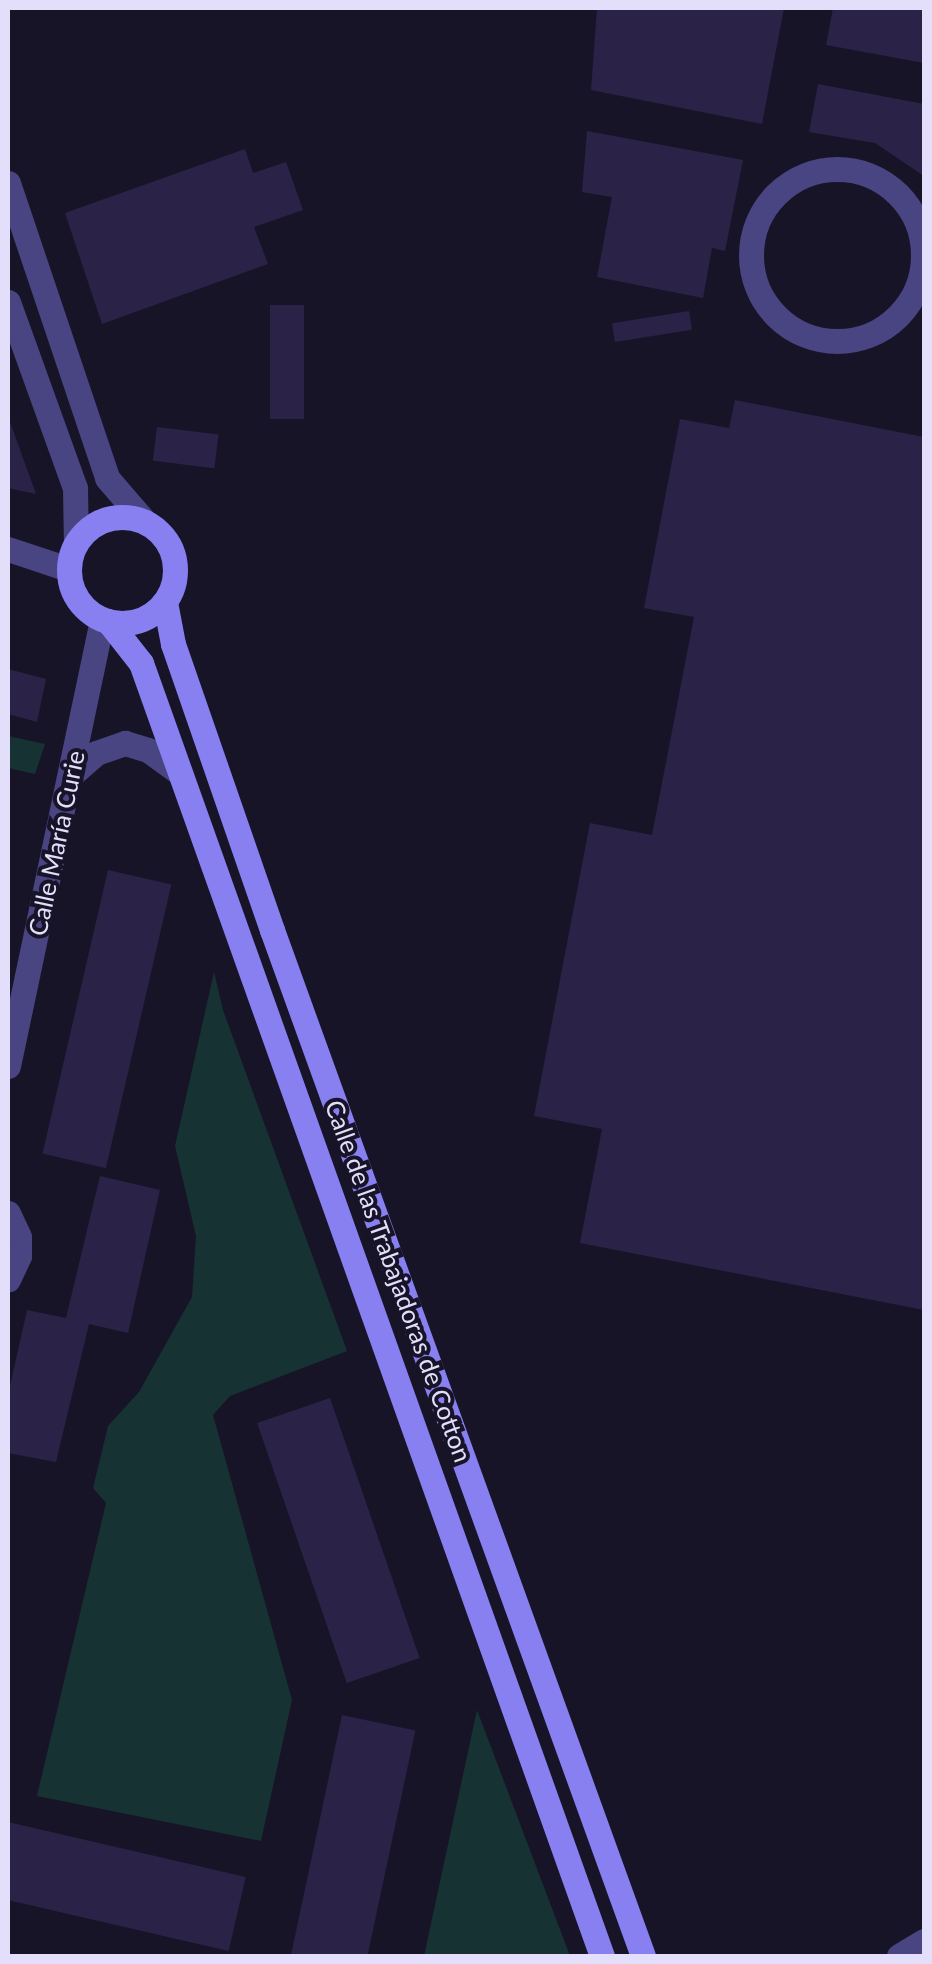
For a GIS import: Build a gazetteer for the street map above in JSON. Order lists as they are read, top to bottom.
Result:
{
  "streets": {
    "street": ["Calle María Curie", "Calle de las Trabajadoras de Cotton"]
  },
  "crossings": [
    ["Calle María Curie", "Calle de las Trabajadoras de Cotton"]
  ]
}
